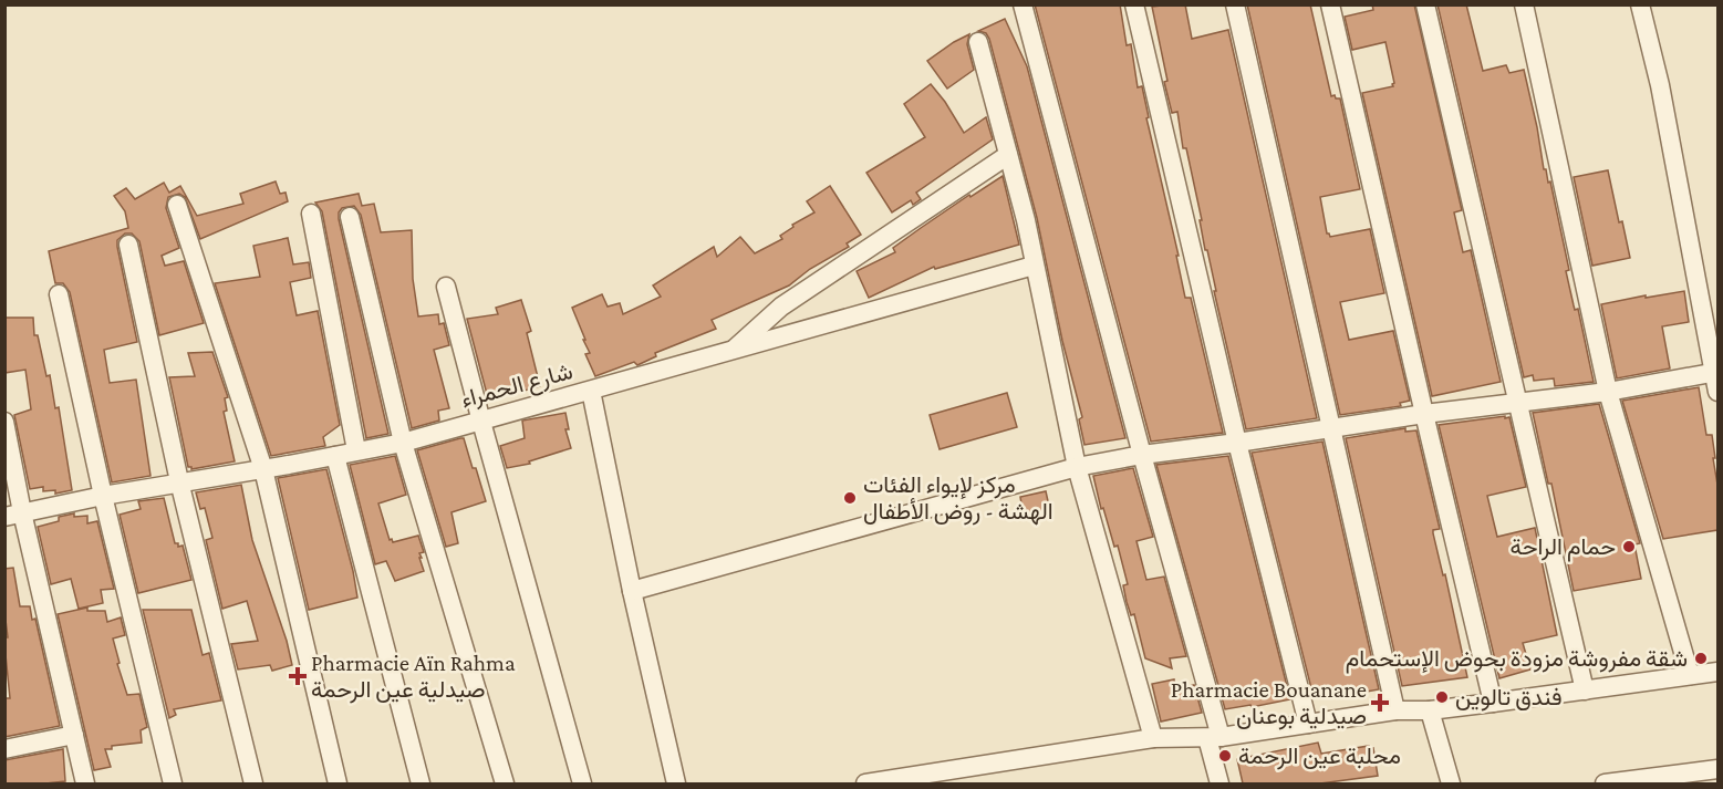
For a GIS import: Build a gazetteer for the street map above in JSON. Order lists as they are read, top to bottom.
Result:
{
  "streets": {
    "street": ["شارع الحمراء"]
  },
  "places": {
    "other": [
      "مركز لإيواء الفئات الهشة - روض الأطفال",
      "حمام الراحة",
      "شقة مفروشة مزودة بحوض الإستحمام",
      "فندق تالوين",
      "محلبة عين الرحمة"
    ],
    "health": ["Pharmacie Aïn Rahma صيدلية عين الرحمة", "Pharmacie Bouanane صيدلية بوعنان"]
  }
}
